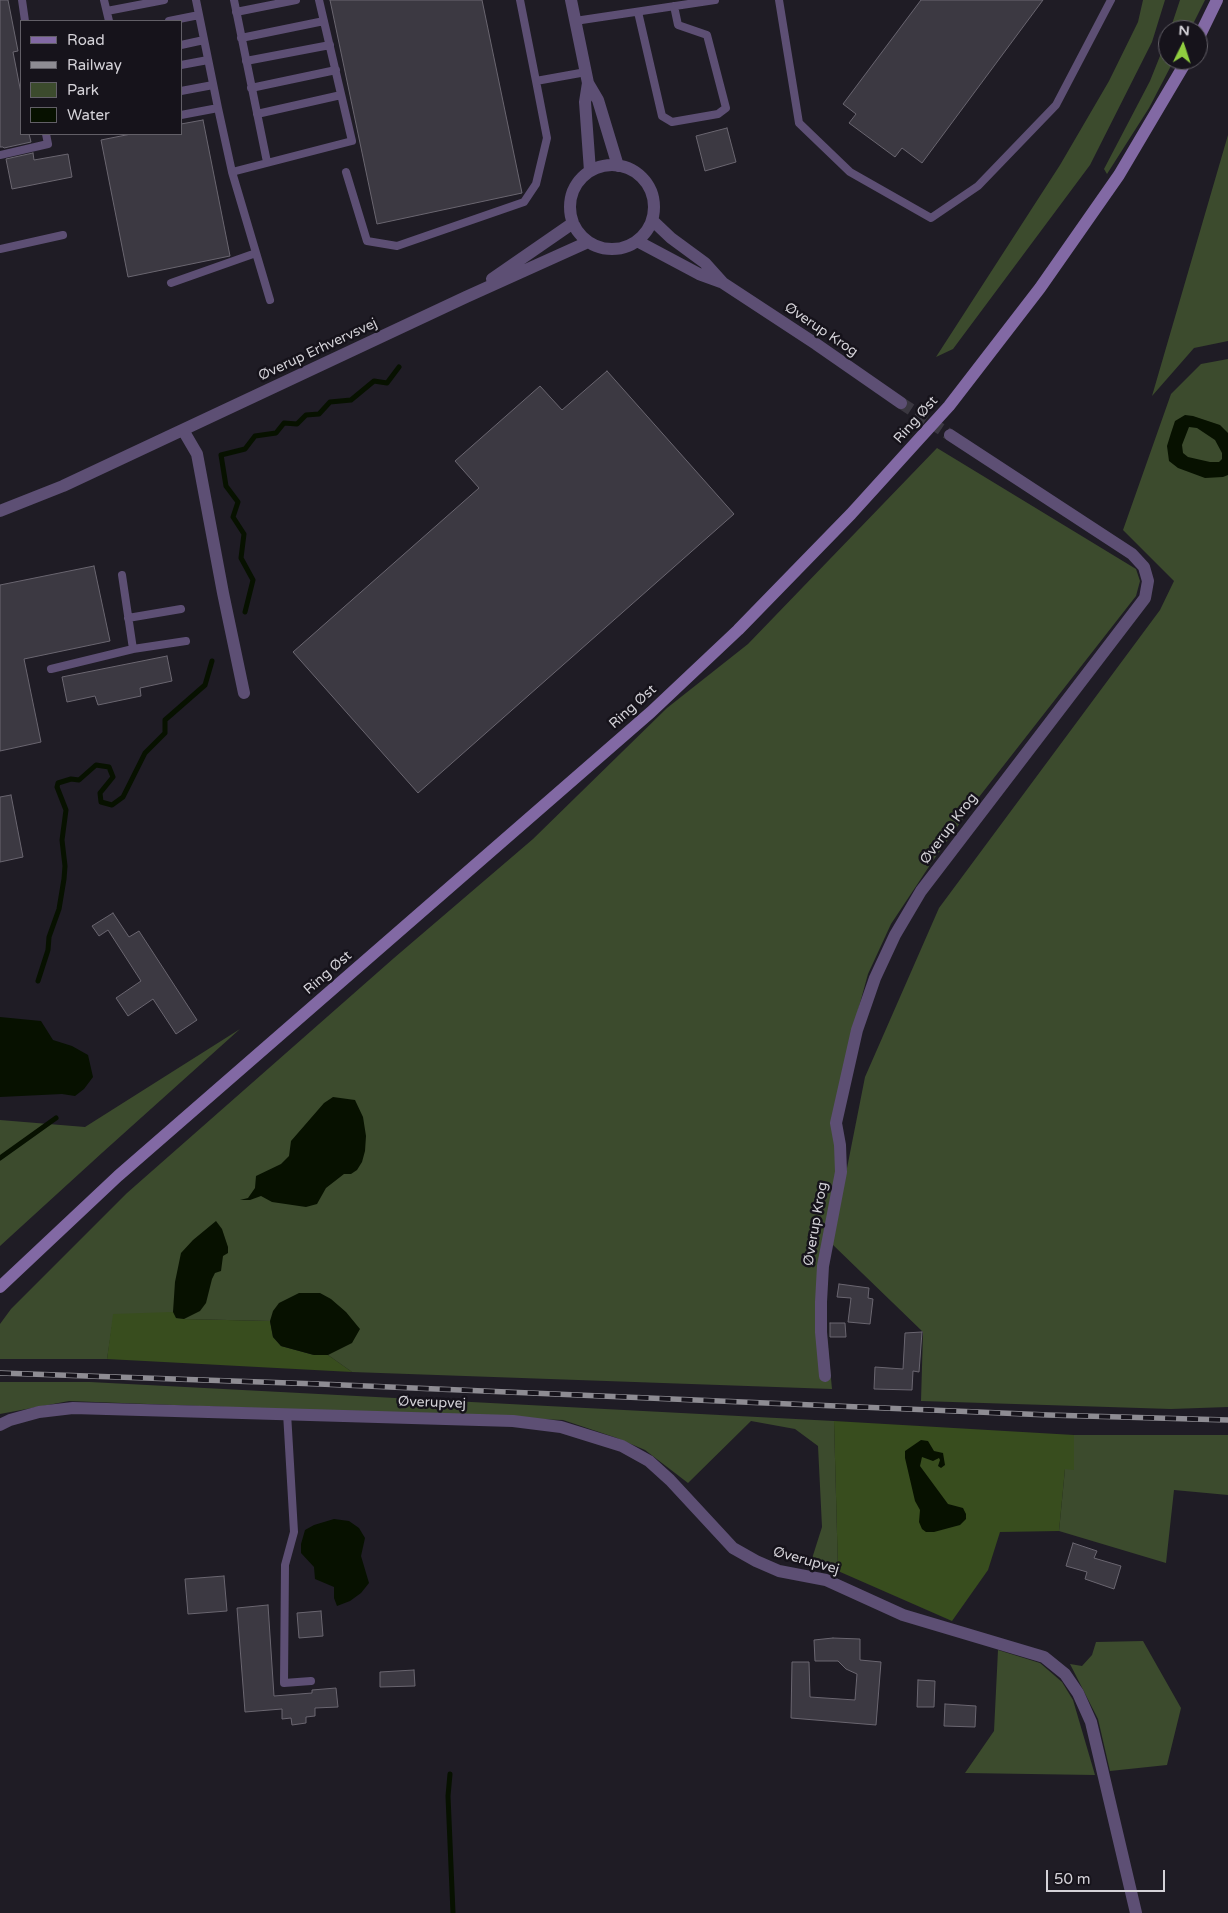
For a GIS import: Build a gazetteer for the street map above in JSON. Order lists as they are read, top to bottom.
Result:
{
  "streets": {
    "main road": ["Ring Øst"],
    "street": ["Øverup Krog", "Øverup Erhvervsvej", "Øverupvej"]
  },
  "crossings": [
    ["Øverup Krog", "Øverup Erhvervsvej"]
  ],
  "legend": [
    "Road",
    "Railway",
    "Park",
    "Water"
  ],
  "scale_bar": "50 m",
  "north": "top"
}
